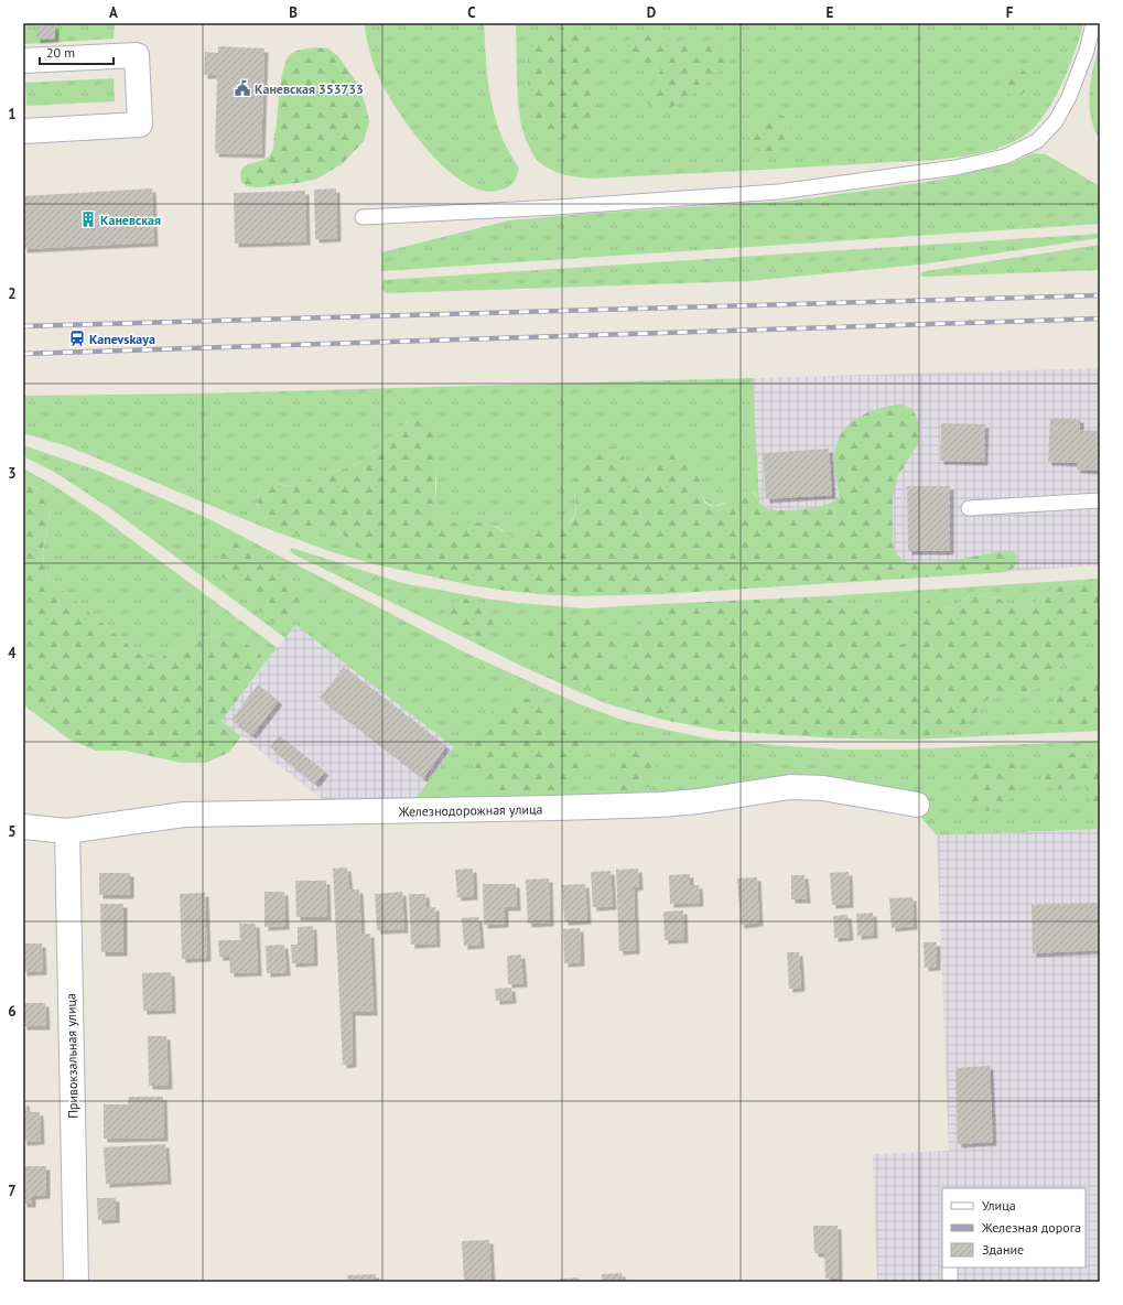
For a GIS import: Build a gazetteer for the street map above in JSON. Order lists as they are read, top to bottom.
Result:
{
  "streets": {
    "street": ["Железнодорожная улица", "Привокзальная улица"]
  },
  "crossings": [
    ["Железнодорожная улица", "Привокзальная улица"]
  ],
  "places": {
    "public building": ["Каневская 353733"],
    "building": ["Каневская"],
    "station": ["Kanevskaya"]
  },
  "legend": ["Улица", "Железная дорога", "Здание"],
  "scale_bar": "20 m",
  "grid": {
    "columns": [
      "A",
      "B",
      "C",
      "D",
      "E",
      "F"
    ],
    "rows": [
      "1",
      "2",
      "3",
      "4",
      "5",
      "6",
      "7"
    ]
  }
}
